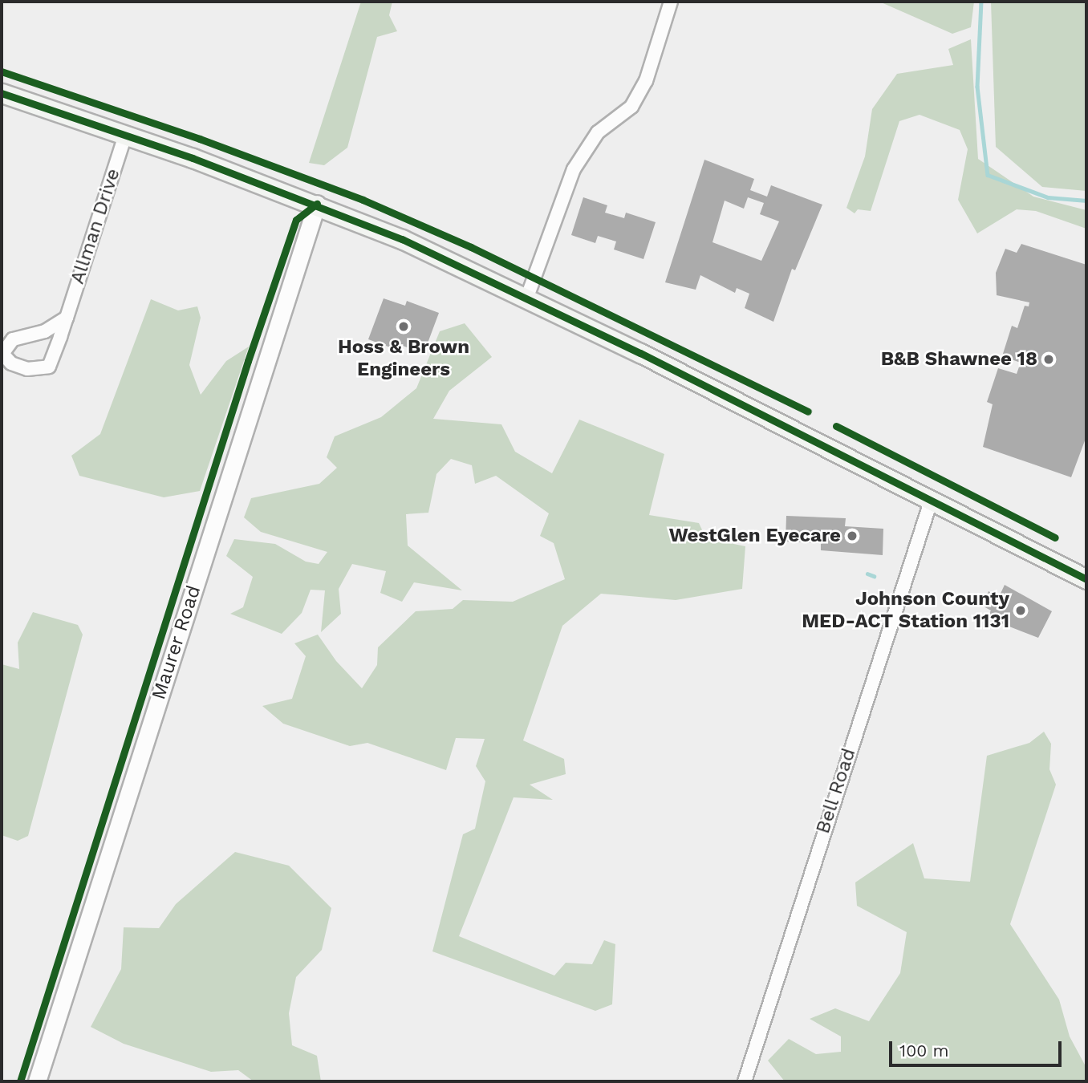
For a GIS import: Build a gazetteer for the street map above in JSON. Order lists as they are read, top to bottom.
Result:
{
  "streets": {
    "street": ["Allman Drive", "Maurer Road", "Bell Road"]
  },
  "places": [
    "Hoss & Brown Engineers",
    "B&B Shawnee 18",
    "WestGlen Eyecare",
    "Johnson County MED-ACT Station 1131"
  ],
  "scale_bar": "100 m"
}
